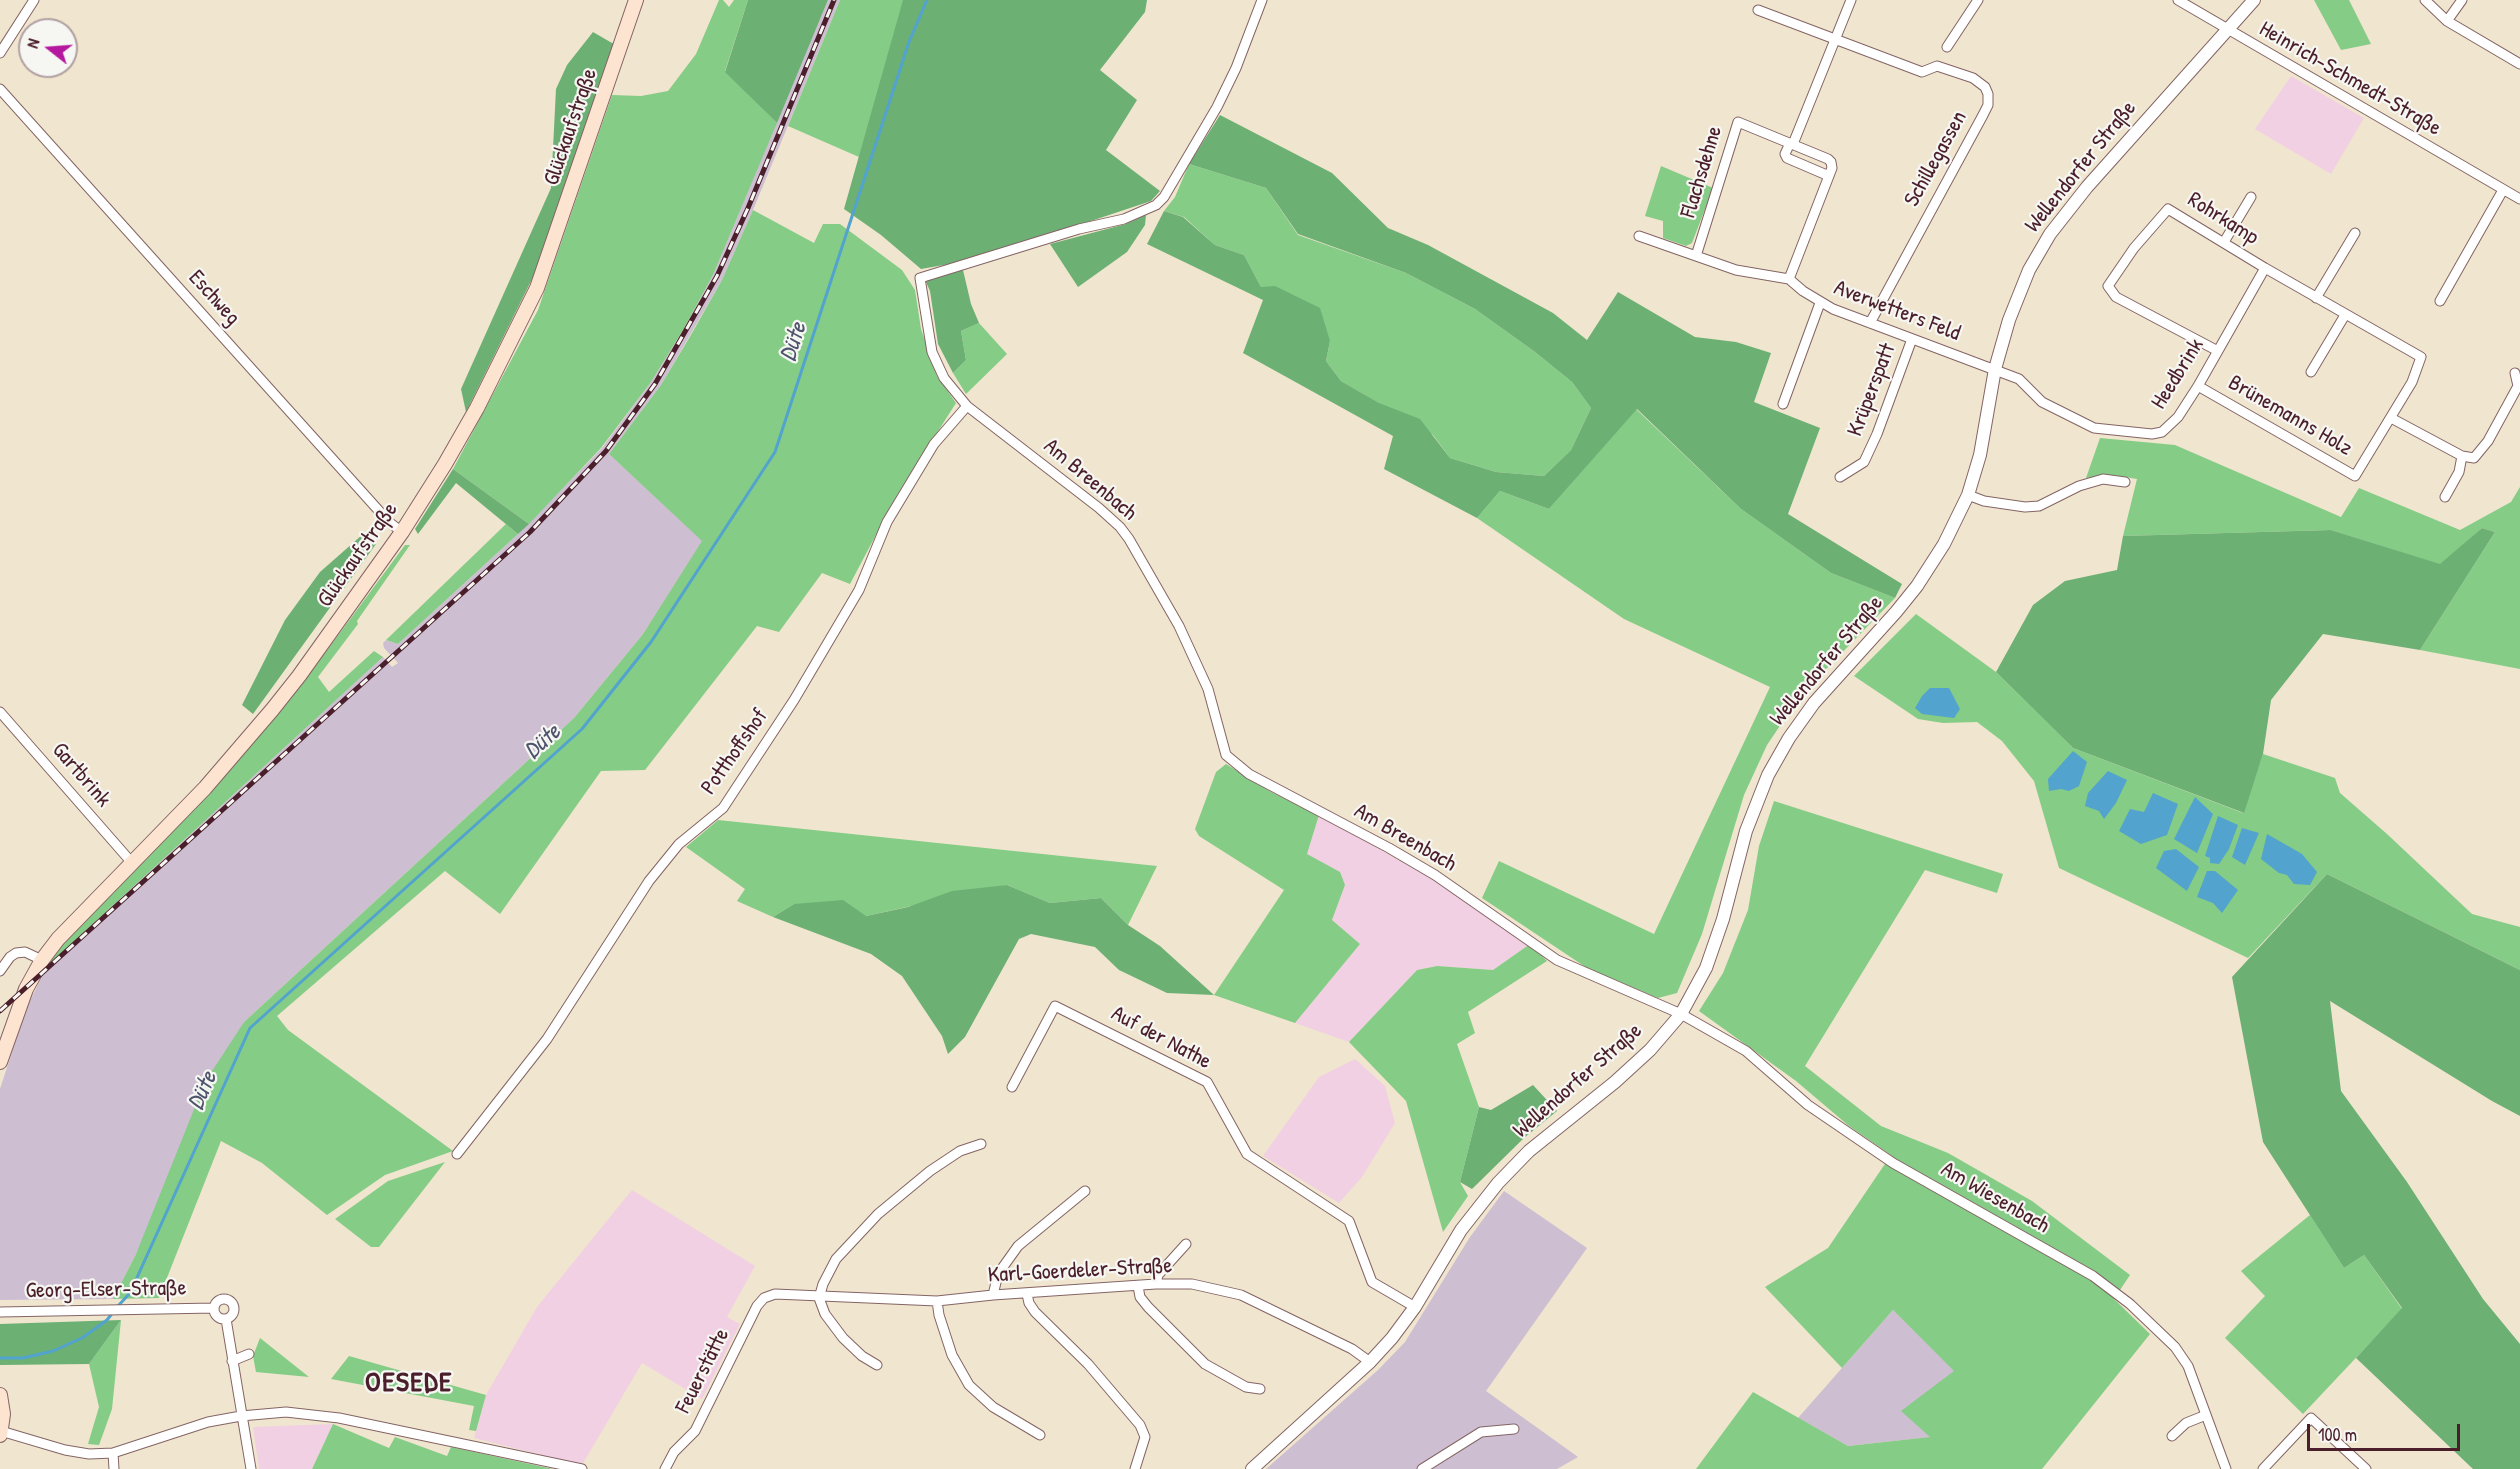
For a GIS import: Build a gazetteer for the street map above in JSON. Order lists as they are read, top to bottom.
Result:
{
  "streets": {
    "main road": ["Glückaufstraße"],
    "street": [
      "Heinrich-Schmedt-Straße",
      "Schillegassen",
      "Wellendorfer Straße",
      "Flachsdehne",
      "Rohrkamp",
      "Eschweg",
      "Averwetters Feld",
      "Heedbrink",
      "Krüperspatt",
      "Brünemanns Holz",
      "Am Breenbach",
      "Potthoffshof",
      "Gartbrink",
      "Auf der Nathe",
      "Am Wiesenbach",
      "Karl-Goerdeler-Straße",
      "Georg-Elser-Straße",
      "Feuerstätte"
    ]
  },
  "crossings": [
    ["Heinrich-Schmedt-Straße", "Wellendorfer Straße"],
    ["Glückaufstraße", "Eschweg"],
    ["Glückaufstraße", "Gartbrink"],
    ["Schillegassen", "Averwetters Feld"],
    ["Wellendorfer Straße", "Averwetters Feld"],
    ["Wellendorfer Straße", "Heedbrink"],
    ["Wellendorfer Straße", "Am Breenbach"],
    ["Wellendorfer Straße", "Auf der Nathe"],
    ["Wellendorfer Straße", "Am Wiesenbach"],
    ["Wellendorfer Straße", "Karl-Goerdeler-Straße"],
    ["Rohrkamp", "Heedbrink"],
    ["Rohrkamp", "Brünemanns Holz"],
    ["Averwetters Feld", "Heedbrink"],
    ["Averwetters Feld", "Krüperspatt"],
    ["Heedbrink", "Brünemanns Holz"],
    ["Am Breenbach", "Potthoffshof"],
    ["Am Breenbach", "Am Wiesenbach"],
    ["Karl-Goerdeler-Straße", "Feuerstätte"]
  ],
  "districts": ["OESEDE"],
  "water": ["Düte"],
  "scale_bar": "100 m",
  "north": "left"
}
